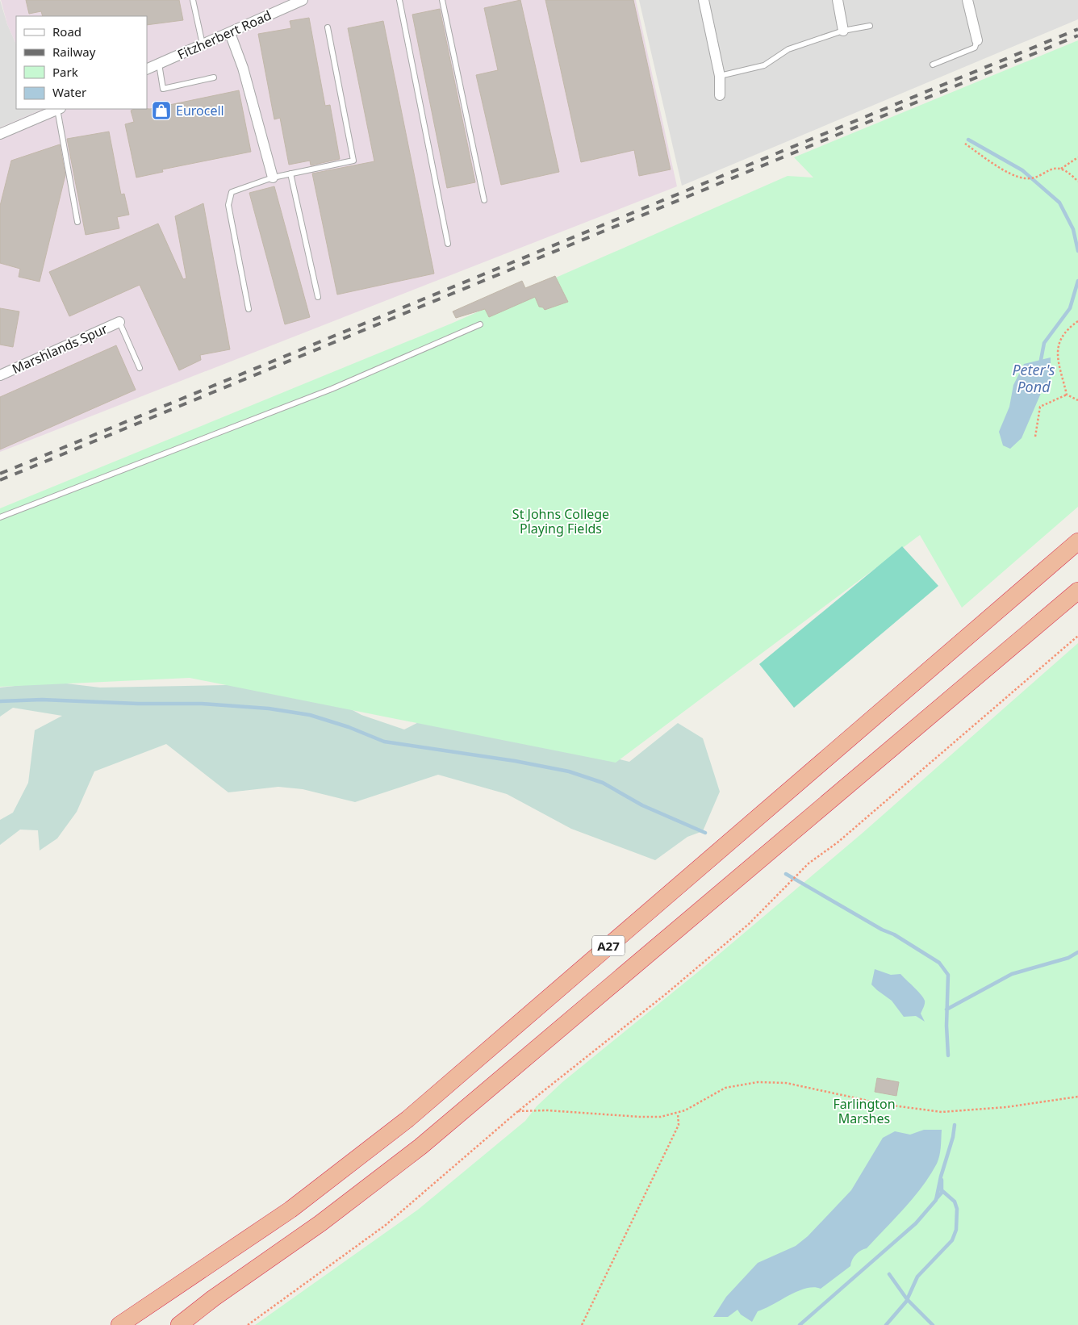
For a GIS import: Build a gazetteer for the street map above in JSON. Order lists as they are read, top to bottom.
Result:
{
  "streets": {
    "highway": ["A27"],
    "street": ["Fitzherbert Road", "Marshlands Spur"]
  },
  "water": ["Peter's Pond"],
  "parks": ["St Johns College Playing Fields", "Farlington Marshes"],
  "places": {
    "shop": ["Eurocell"]
  },
  "legend": [
    "Road",
    "Railway",
    "Park",
    "Water"
  ]
}
